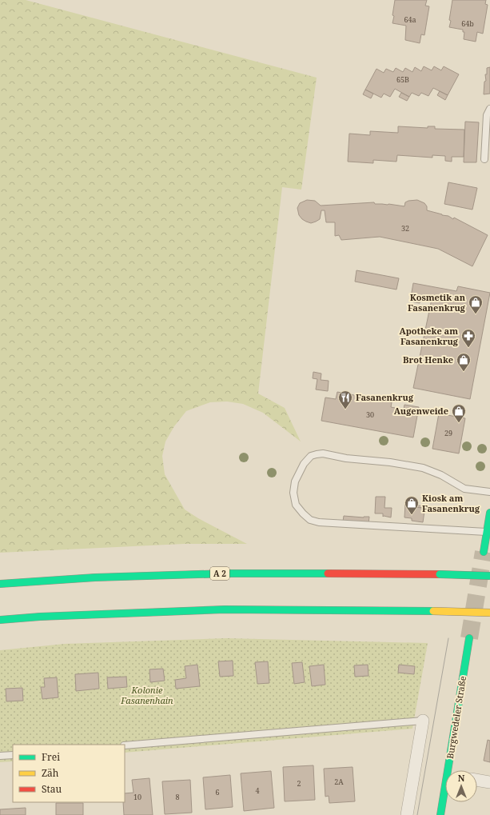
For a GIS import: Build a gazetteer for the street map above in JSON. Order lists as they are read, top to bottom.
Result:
{
  "streets": {
    "main road": ["A 2", "Burgwedeler Straße"]
  },
  "parks": ["Kolonie Fasanenhain"],
  "places": {
    "shop": [
      "Kosmetik an Fasanenkrug",
      "Brot Henke",
      "Augenweide",
      "Kiosk am Fasanenkrug"
    ],
    "pharmacy": ["Apotheke am Fasanenkrug"],
    "restaurant": ["Fasanenkrug"]
  },
  "house_numbers": [
    "64a",
    "64b",
    "65B",
    "32",
    "30",
    "29",
    "2A",
    "2",
    "4",
    "6",
    "10",
    "8"
  ],
  "legend": ["Frei", "Zäh", "Stau"],
  "north": "top"
}
